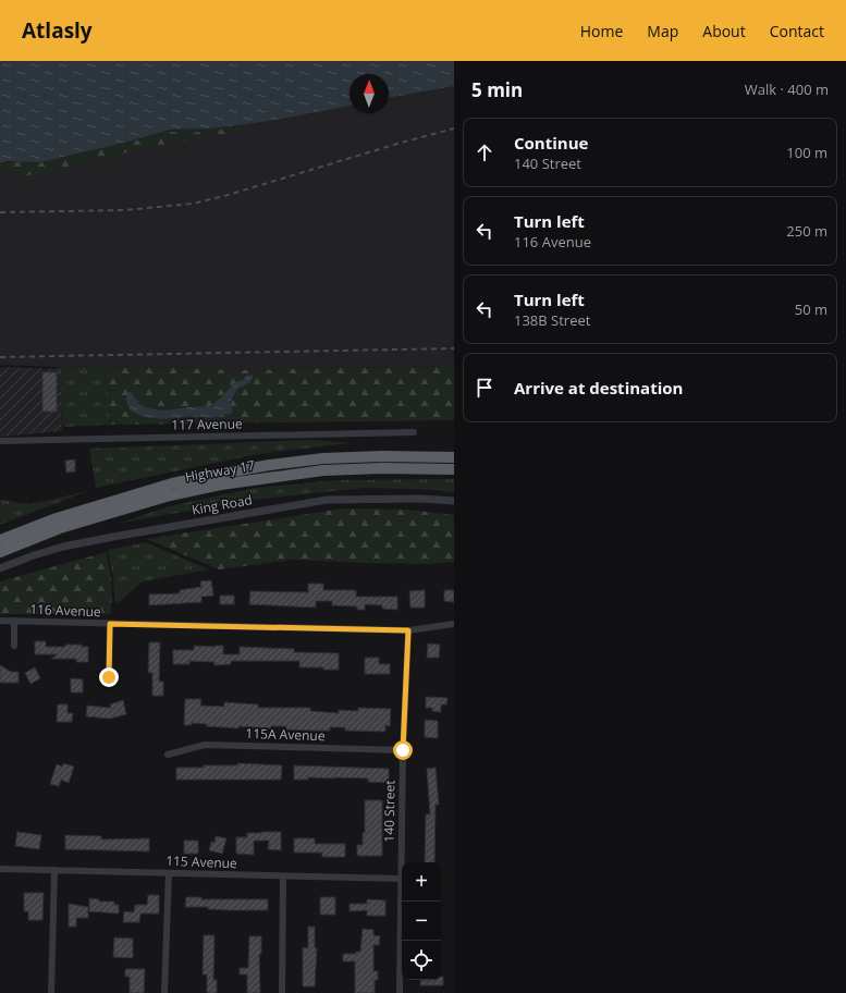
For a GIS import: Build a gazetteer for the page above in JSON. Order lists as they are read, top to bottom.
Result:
{
  "streets": {
    "highway": ["Highway 17"],
    "street": [
      "117 Avenue",
      "King Road",
      "116 Avenue",
      "115A Avenue",
      "140 Street",
      "115 Avenue"
    ]
  },
  "crossings": [
    ["116 Avenue", "140 Street"],
    ["115A Avenue", "140 Street"],
    ["140 Street", "115 Avenue"]
  ],
  "north": "top",
  "page": {
    "header": "Atlasly",
    "nav": [
      "Home",
      "Map",
      "About",
      "Contact"
    ],
    "heading": ["5 min", "Walk · 400 m"],
    "list": [
      ["Continue", "140 Street", "100 m"],
      ["Turn left", "116 Avenue", "250 m"],
      ["Turn left", "138B Street", "50 m"],
      "Arrive at destination"
    ],
    "map_buttons": ["+", "−"]
  }
}
